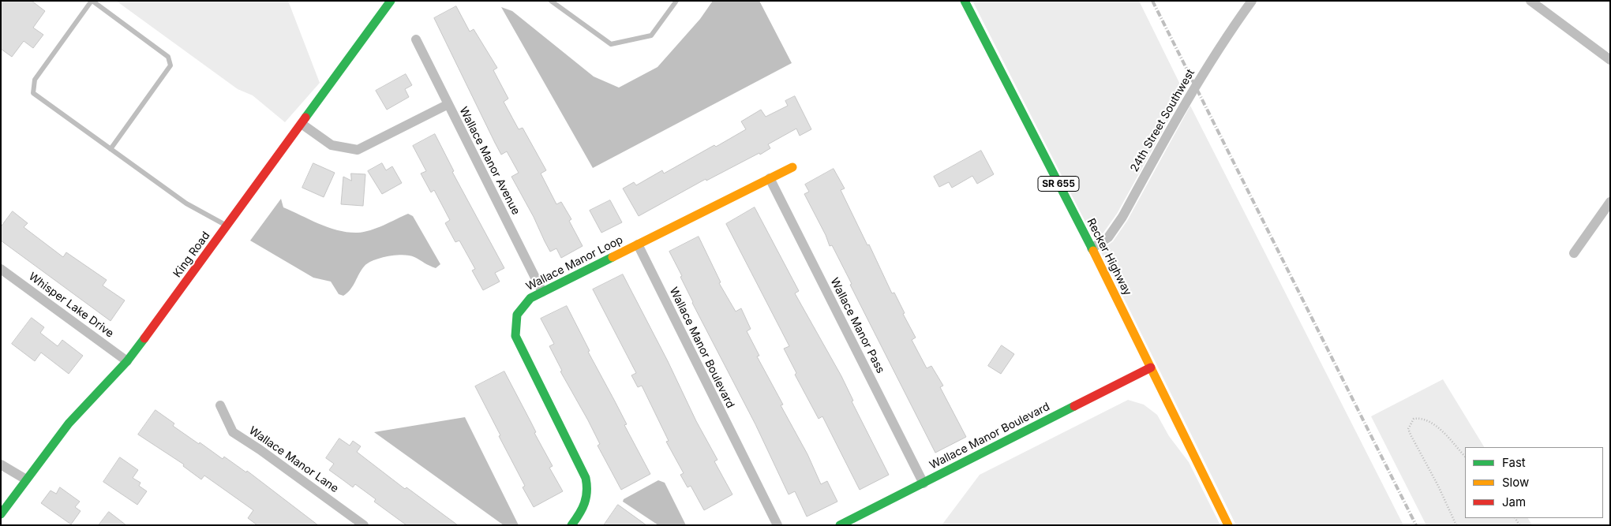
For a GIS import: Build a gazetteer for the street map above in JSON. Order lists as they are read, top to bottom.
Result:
{
  "streets": {
    "street": [
      "24th Street Southwest",
      "Wallace Manor Avenue",
      "SR 655",
      "King Road",
      "Recker Highway",
      "Wallace Manor Loop",
      "Whisper Lake Drive",
      "Wallace Manor Pass",
      "Wallace Manor Boulevard",
      "Wallace Manor Lane"
    ]
  },
  "crossings": [
    ["24th Street Southwest", "Recker Highway"],
    ["Wallace Manor Avenue", "Wallace Manor Loop"],
    ["King Road", "Whisper Lake Drive"],
    ["Recker Highway", "Wallace Manor Boulevard"],
    ["Wallace Manor Loop", "Wallace Manor Pass"],
    ["Wallace Manor Loop", "Wallace Manor Boulevard"],
    ["Wallace Manor Pass", "Wallace Manor Boulevard"]
  ],
  "legend": ["Fast", "Slow", "Jam"]
}
